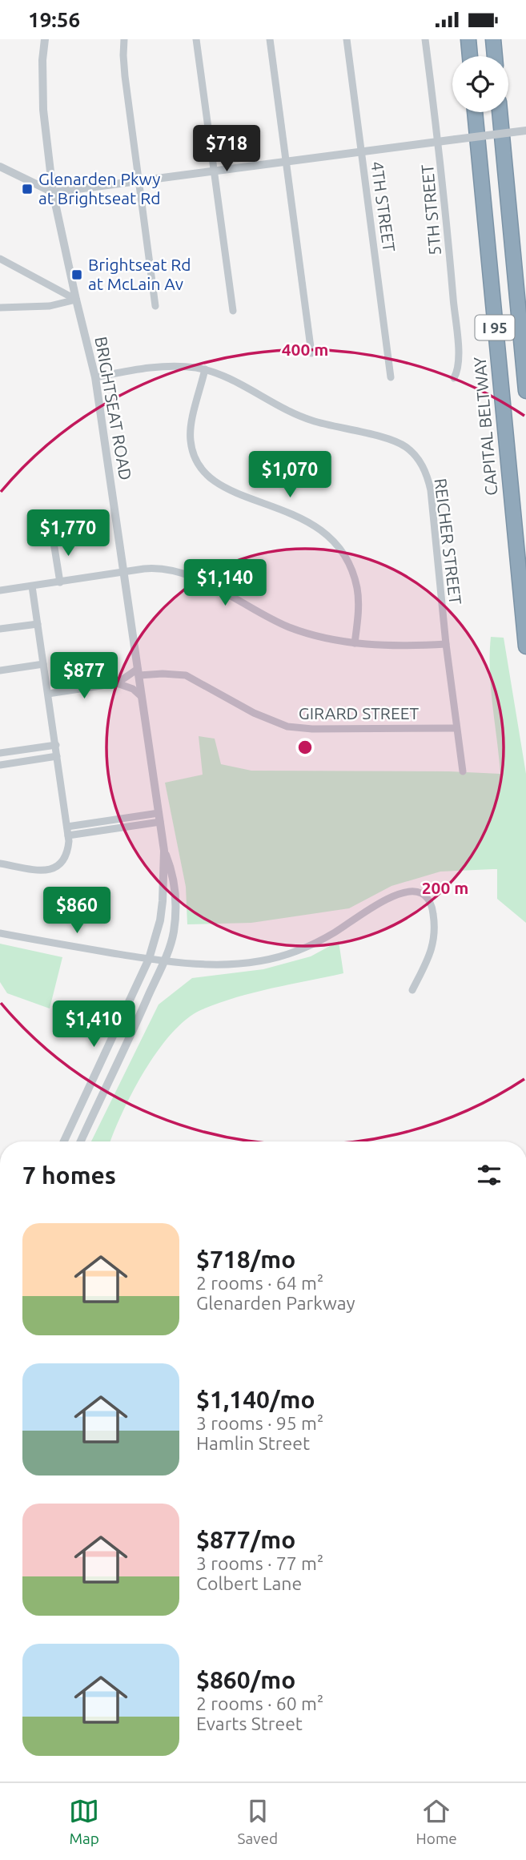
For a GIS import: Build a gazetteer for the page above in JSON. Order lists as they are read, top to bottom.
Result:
{
  "streets": {
    "highway": ["I 95", "CAPITAL BELTWAY"],
    "street": [
      "4TH STREET",
      "5TH STREET",
      "BRIGHTSEAT ROAD",
      "REICHER STREET",
      "GIRARD STREET"
    ]
  },
  "crossings": [
    ["BRIGHTSEAT ROAD", "REICHER STREET"],
    ["BRIGHTSEAT ROAD", "GIRARD STREET"],
    ["REICHER STREET", "GIRARD STREET"]
  ],
  "places": {
    "transit": ["Glenarden Pkwy at Brightseat Rd", "Brightseat Rd at McLain Av"]
  },
  "page": {
    "status": "19:56",
    "price": [
      "$718",
      "$1,070",
      "$1,770",
      "$1,140",
      "$877",
      "$860",
      "$1,410"
    ],
    "heading": "7 homes",
    "list": [
      {
        "name": "$718/mo",
        "note": "2 rooms · 64 m² · Glenarden Parkway"
      },
      {
        "name": "$1,140/mo",
        "note": "3 rooms · 95 m² · Hamlin Street"
      },
      {
        "name": "$877/mo",
        "note": "3 rooms · 77 m² · Colbert Lane"
      },
      {
        "name": "$860/mo",
        "note": "2 rooms · 60 m² · Evarts Street"
      }
    ],
    "tabs": ["Map", "Saved", "Home"]
  },
  "rings": ["400 m", "200 m"]
}
